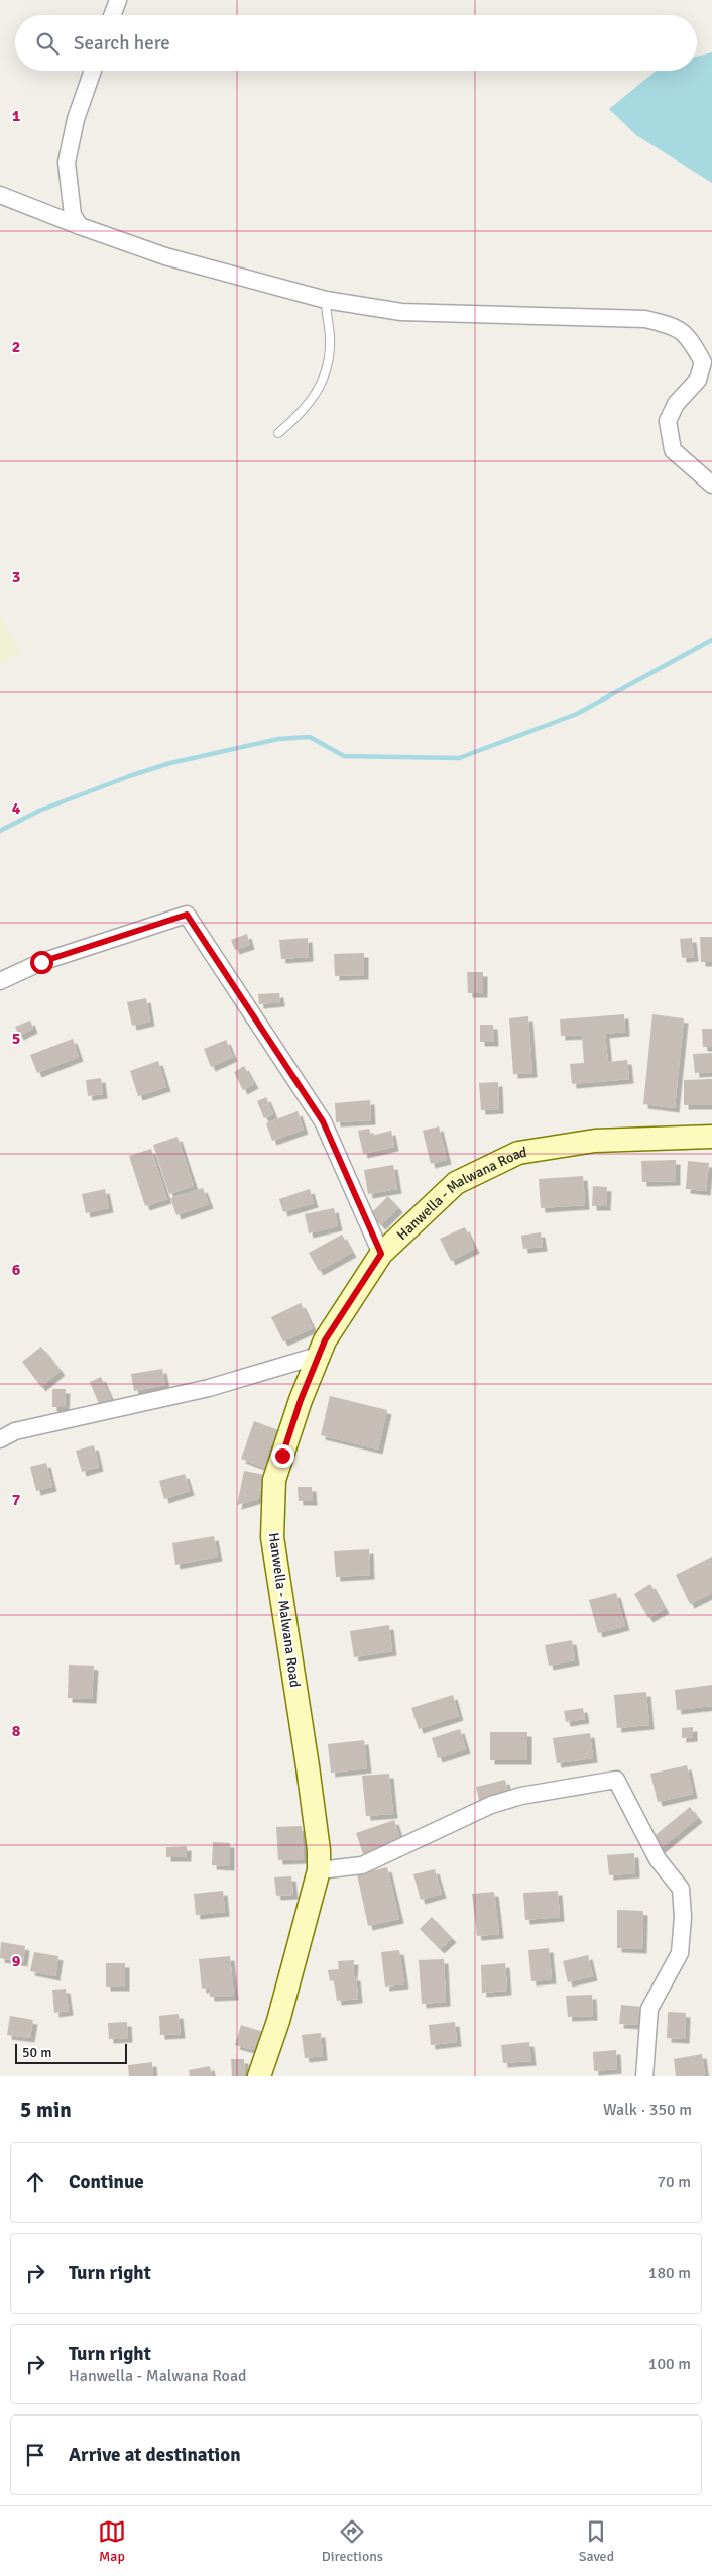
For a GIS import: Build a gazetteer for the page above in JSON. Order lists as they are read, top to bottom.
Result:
{
  "streets": {
    "street": ["Hanwella - Malwana Road"]
  },
  "scale_bar": "50 m",
  "page": {
    "search": "Search here",
    "scale": "50 m",
    "heading": ["5 min", "Walk · 350 m"],
    "list": [
      ["Continue", "70 m"],
      ["Turn right", "180 m"],
      ["Turn right", "Hanwella - Malwana Road", "100 m"],
      "Arrive at destination"
    ],
    "nav": ["Map", "Directions", "Saved"]
  },
  "grid": {
    "rows": [
      "1",
      "2",
      "3",
      "4",
      "5",
      "6",
      "7",
      "8",
      "9"
    ]
  }
}
